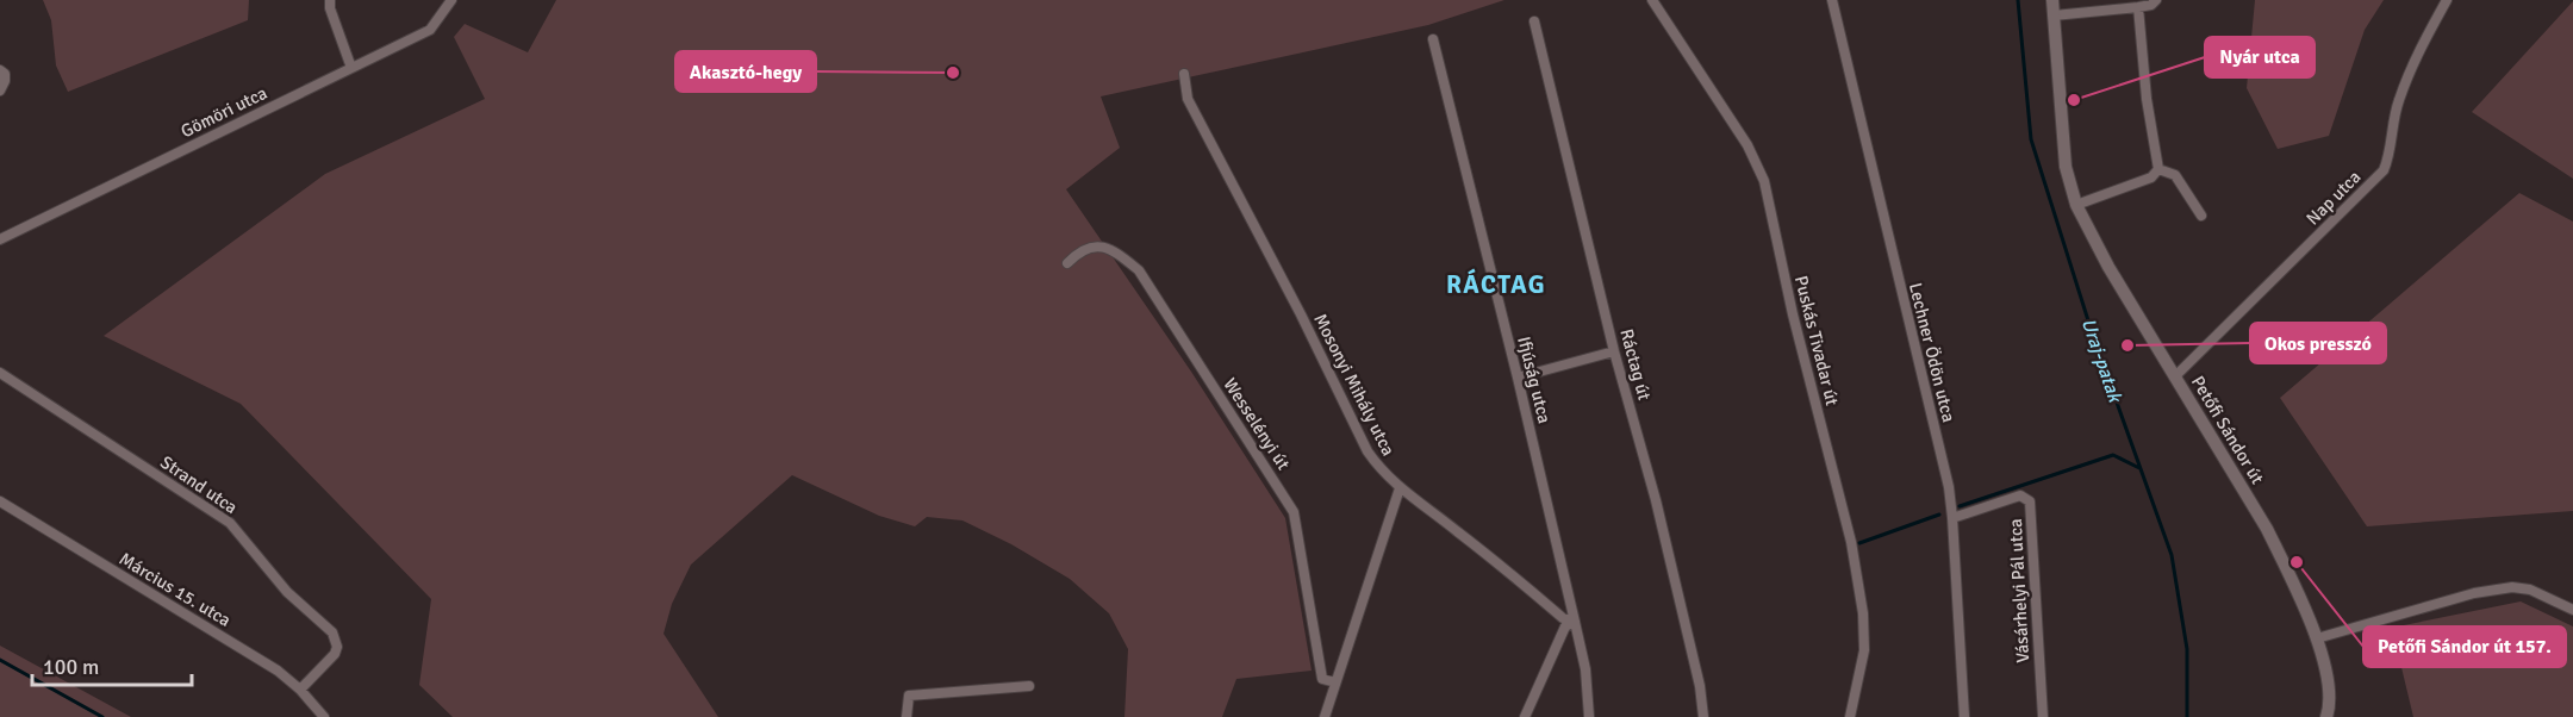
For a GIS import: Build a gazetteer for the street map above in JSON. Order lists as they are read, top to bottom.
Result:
{
  "streets": {
    "street": [
      "Gömöri utca",
      "Nap utca",
      "Puskás Tivadar út",
      "Lechner Ödön utca",
      "Ráctag út",
      "Ifjúság utca",
      "Mosonyi Mihály utca",
      "Wesselényi út",
      "Petőfi Sándor út",
      "Strand utca",
      "Március 15. utca",
      "Vásárhelyi Pál utca"
    ]
  },
  "crossings": [
    ["Nap utca", "Petőfi Sándor út"],
    ["Lechner Ödön utca", "Vásárhelyi Pál utca"],
    ["Ifjúság utca", "Mosonyi Mihály utca"],
    ["Strand utca", "Március 15. utca"]
  ],
  "districts": ["RÁCTAG"],
  "water": ["Uraj-patak"],
  "places": [
    "Akasztó-hegy",
    "Nyár utca",
    "Okos presszó",
    "Petőfi Sándor út 157."
  ],
  "scale_bar": "100 m"
}
